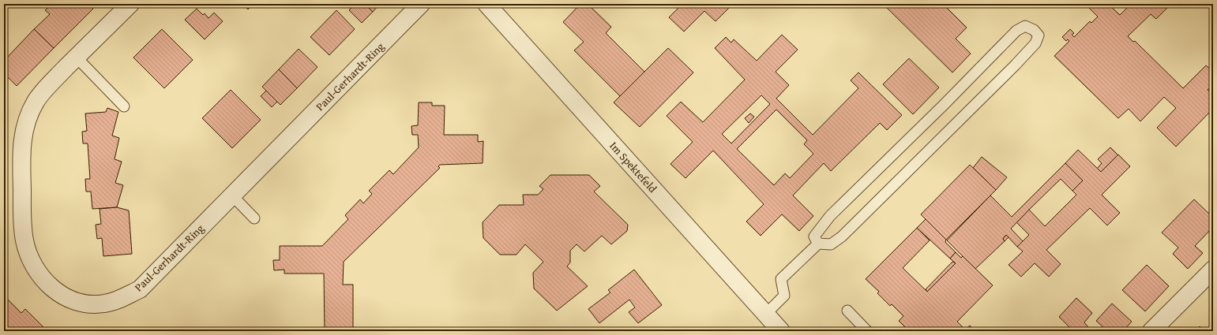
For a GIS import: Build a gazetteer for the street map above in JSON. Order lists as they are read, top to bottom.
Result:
{
  "streets": {
    "street": ["Paul-Gerhardt-Ring", "Im Spektefeld"]
  }
}
